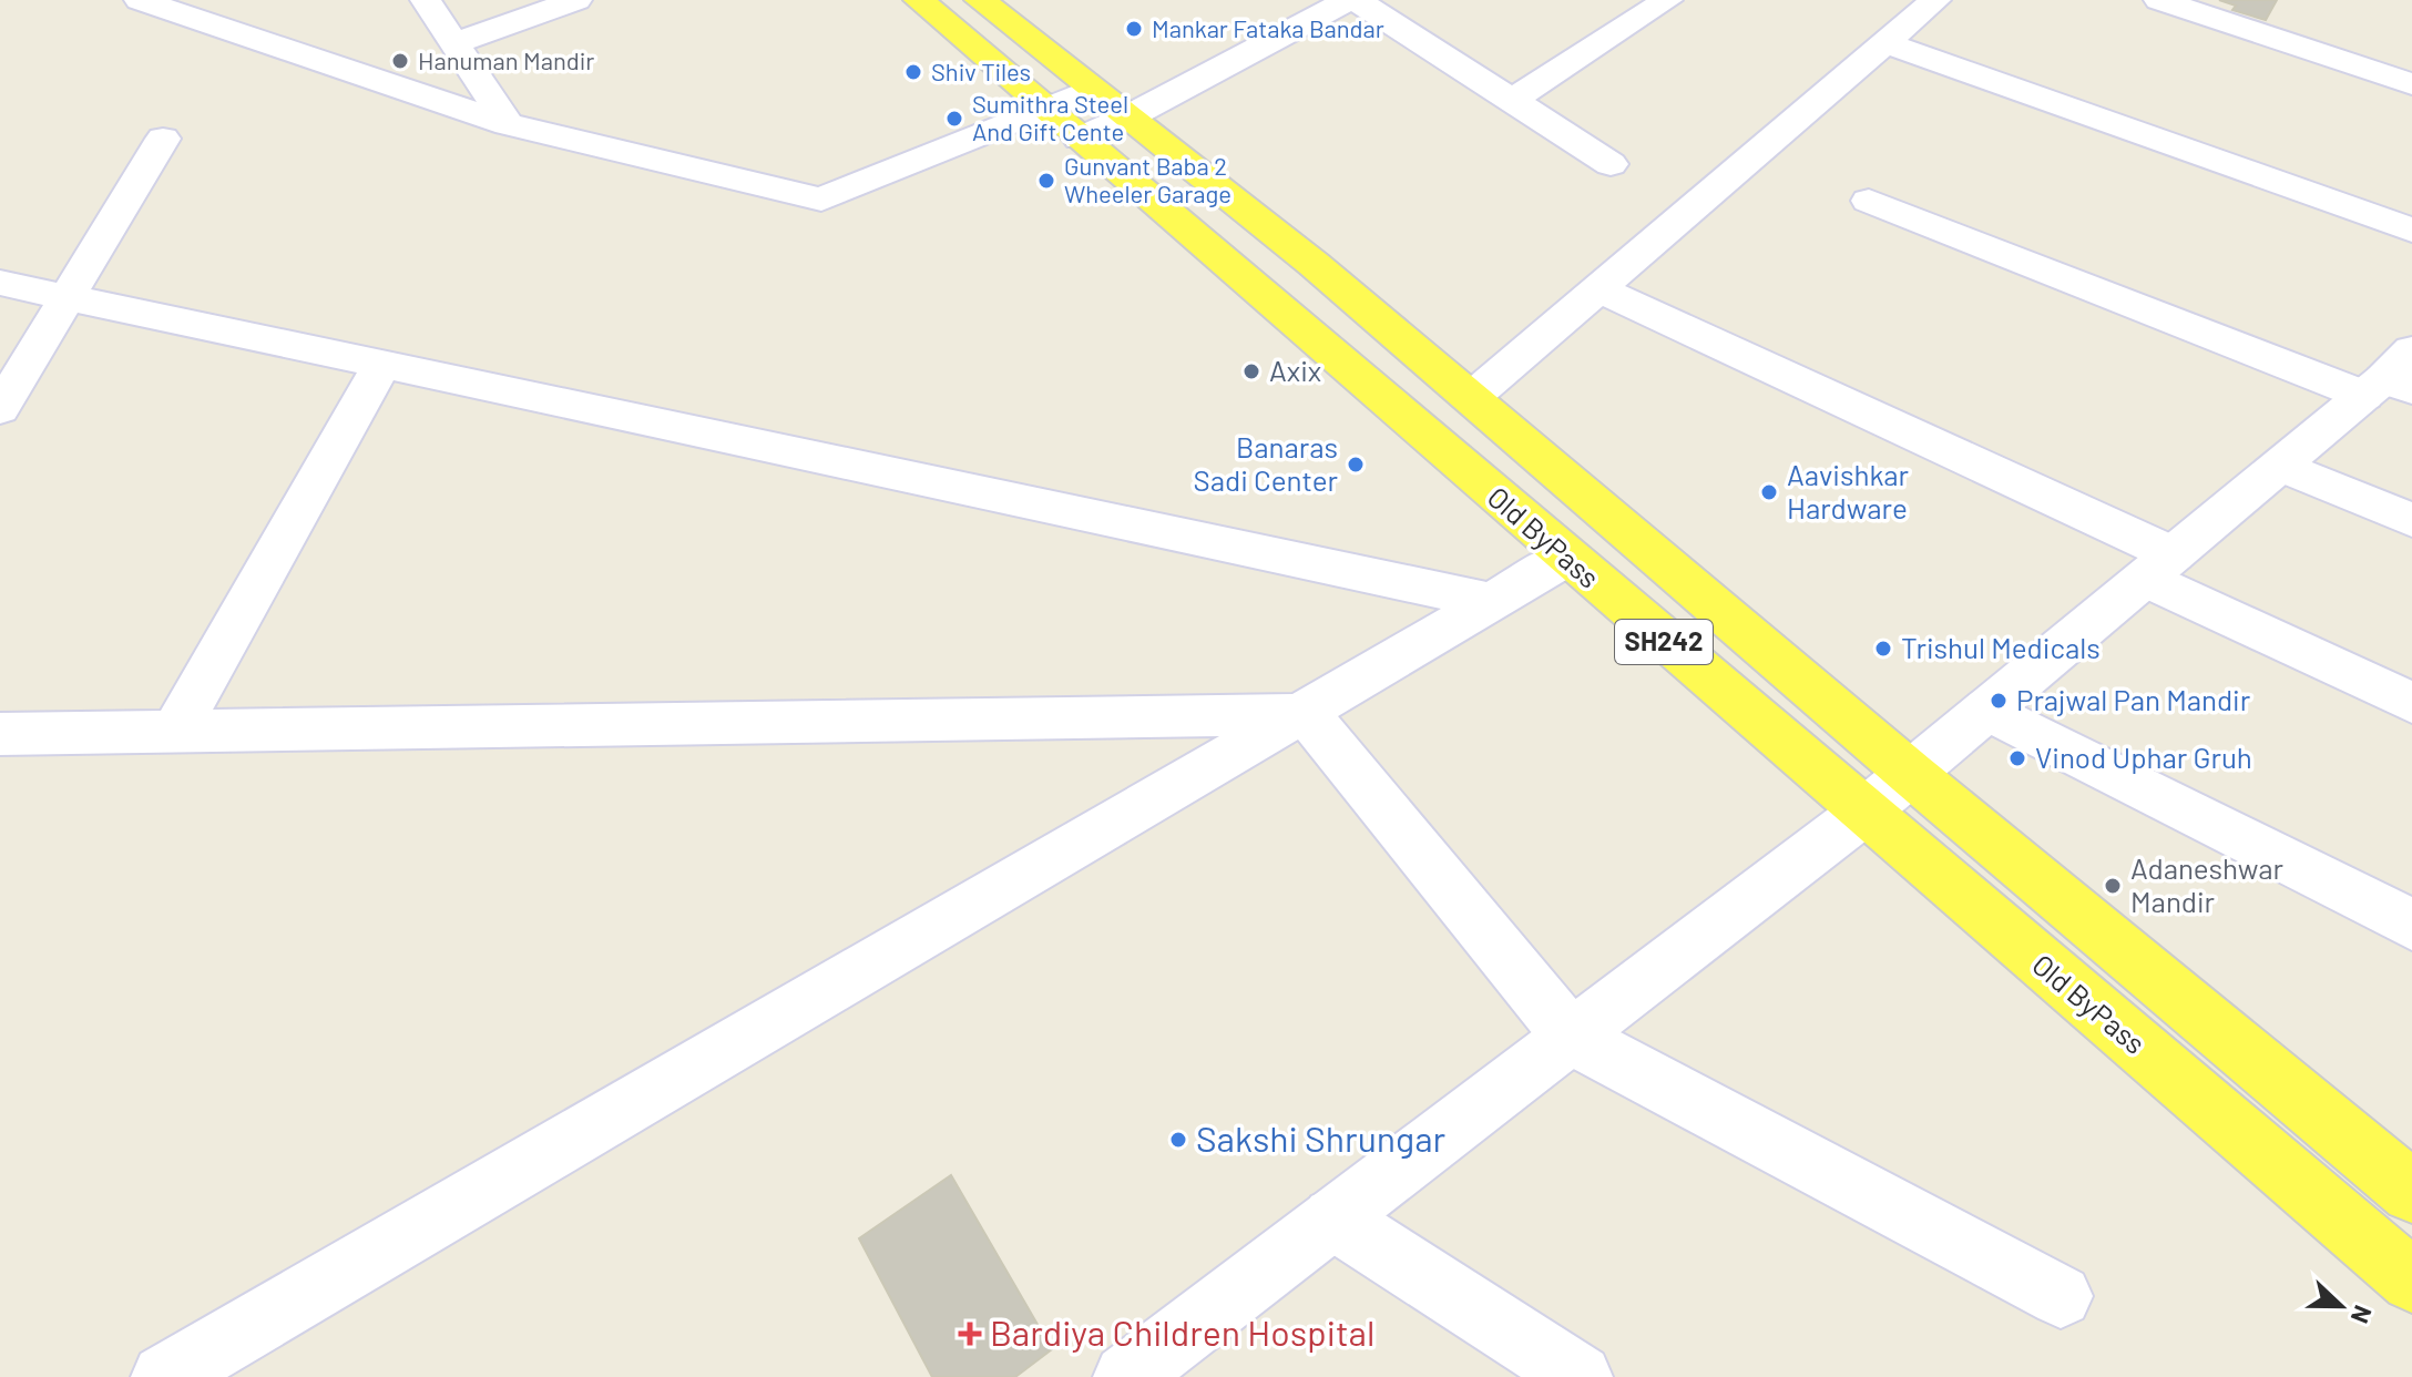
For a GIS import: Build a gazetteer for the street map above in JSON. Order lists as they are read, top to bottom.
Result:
{
  "streets": {
    "main road": ["Old ByPass", "SH242"]
  },
  "places": {
    "other": [
      "Mankar Fataka Bandar",
      "Hanuman Mandir",
      "Shiv Tiles",
      "Sumithra Steel And Gift Cente",
      "Gunvant Baba 2 Wheeler Garage",
      "Axix",
      "Banaras Sadi Center",
      "Aavishkar Hardware",
      "Trishul Medicals",
      "Prajwal Pan Mandir",
      "Vinod Uphar Gruh",
      "Adaneshwar Mandir",
      "Sakshi Shrungar"
    ],
    "health": ["Bardiya Children Hospital"]
  },
  "north": "right"
}
